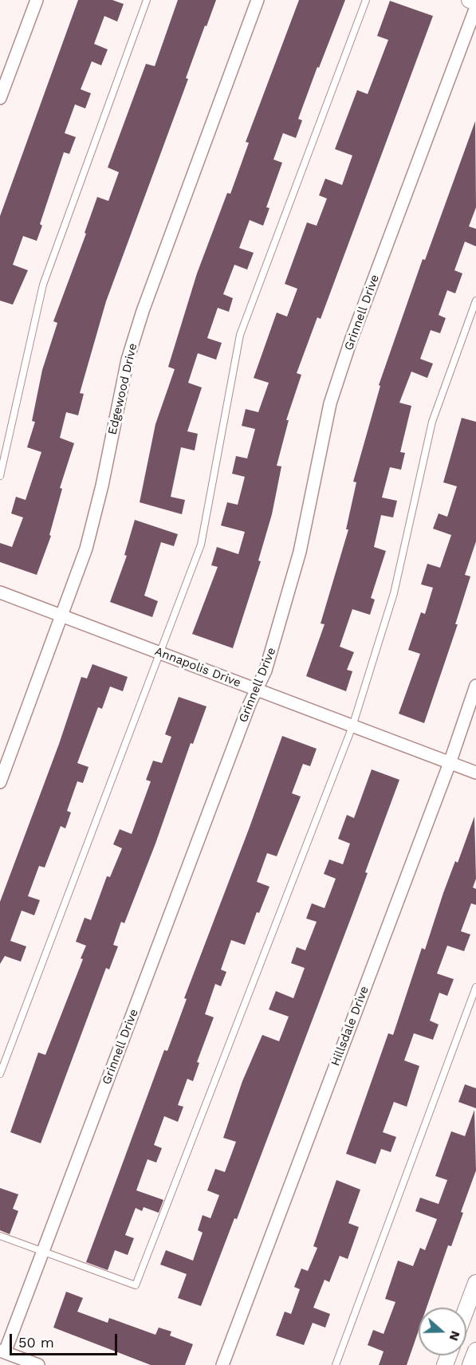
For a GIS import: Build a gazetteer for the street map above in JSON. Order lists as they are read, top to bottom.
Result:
{
  "streets": {
    "street": [
      "Grinnell Drive",
      "Edgewood Drive",
      "Annapolis Drive",
      "Hillsdale Drive"
    ]
  },
  "crossings": [
    ["Grinnell Drive", "Annapolis Drive"],
    ["Edgewood Drive", "Annapolis Drive"],
    ["Annapolis Drive", "Hillsdale Drive"]
  ],
  "scale_bar": "50 m",
  "north": "right"
}
